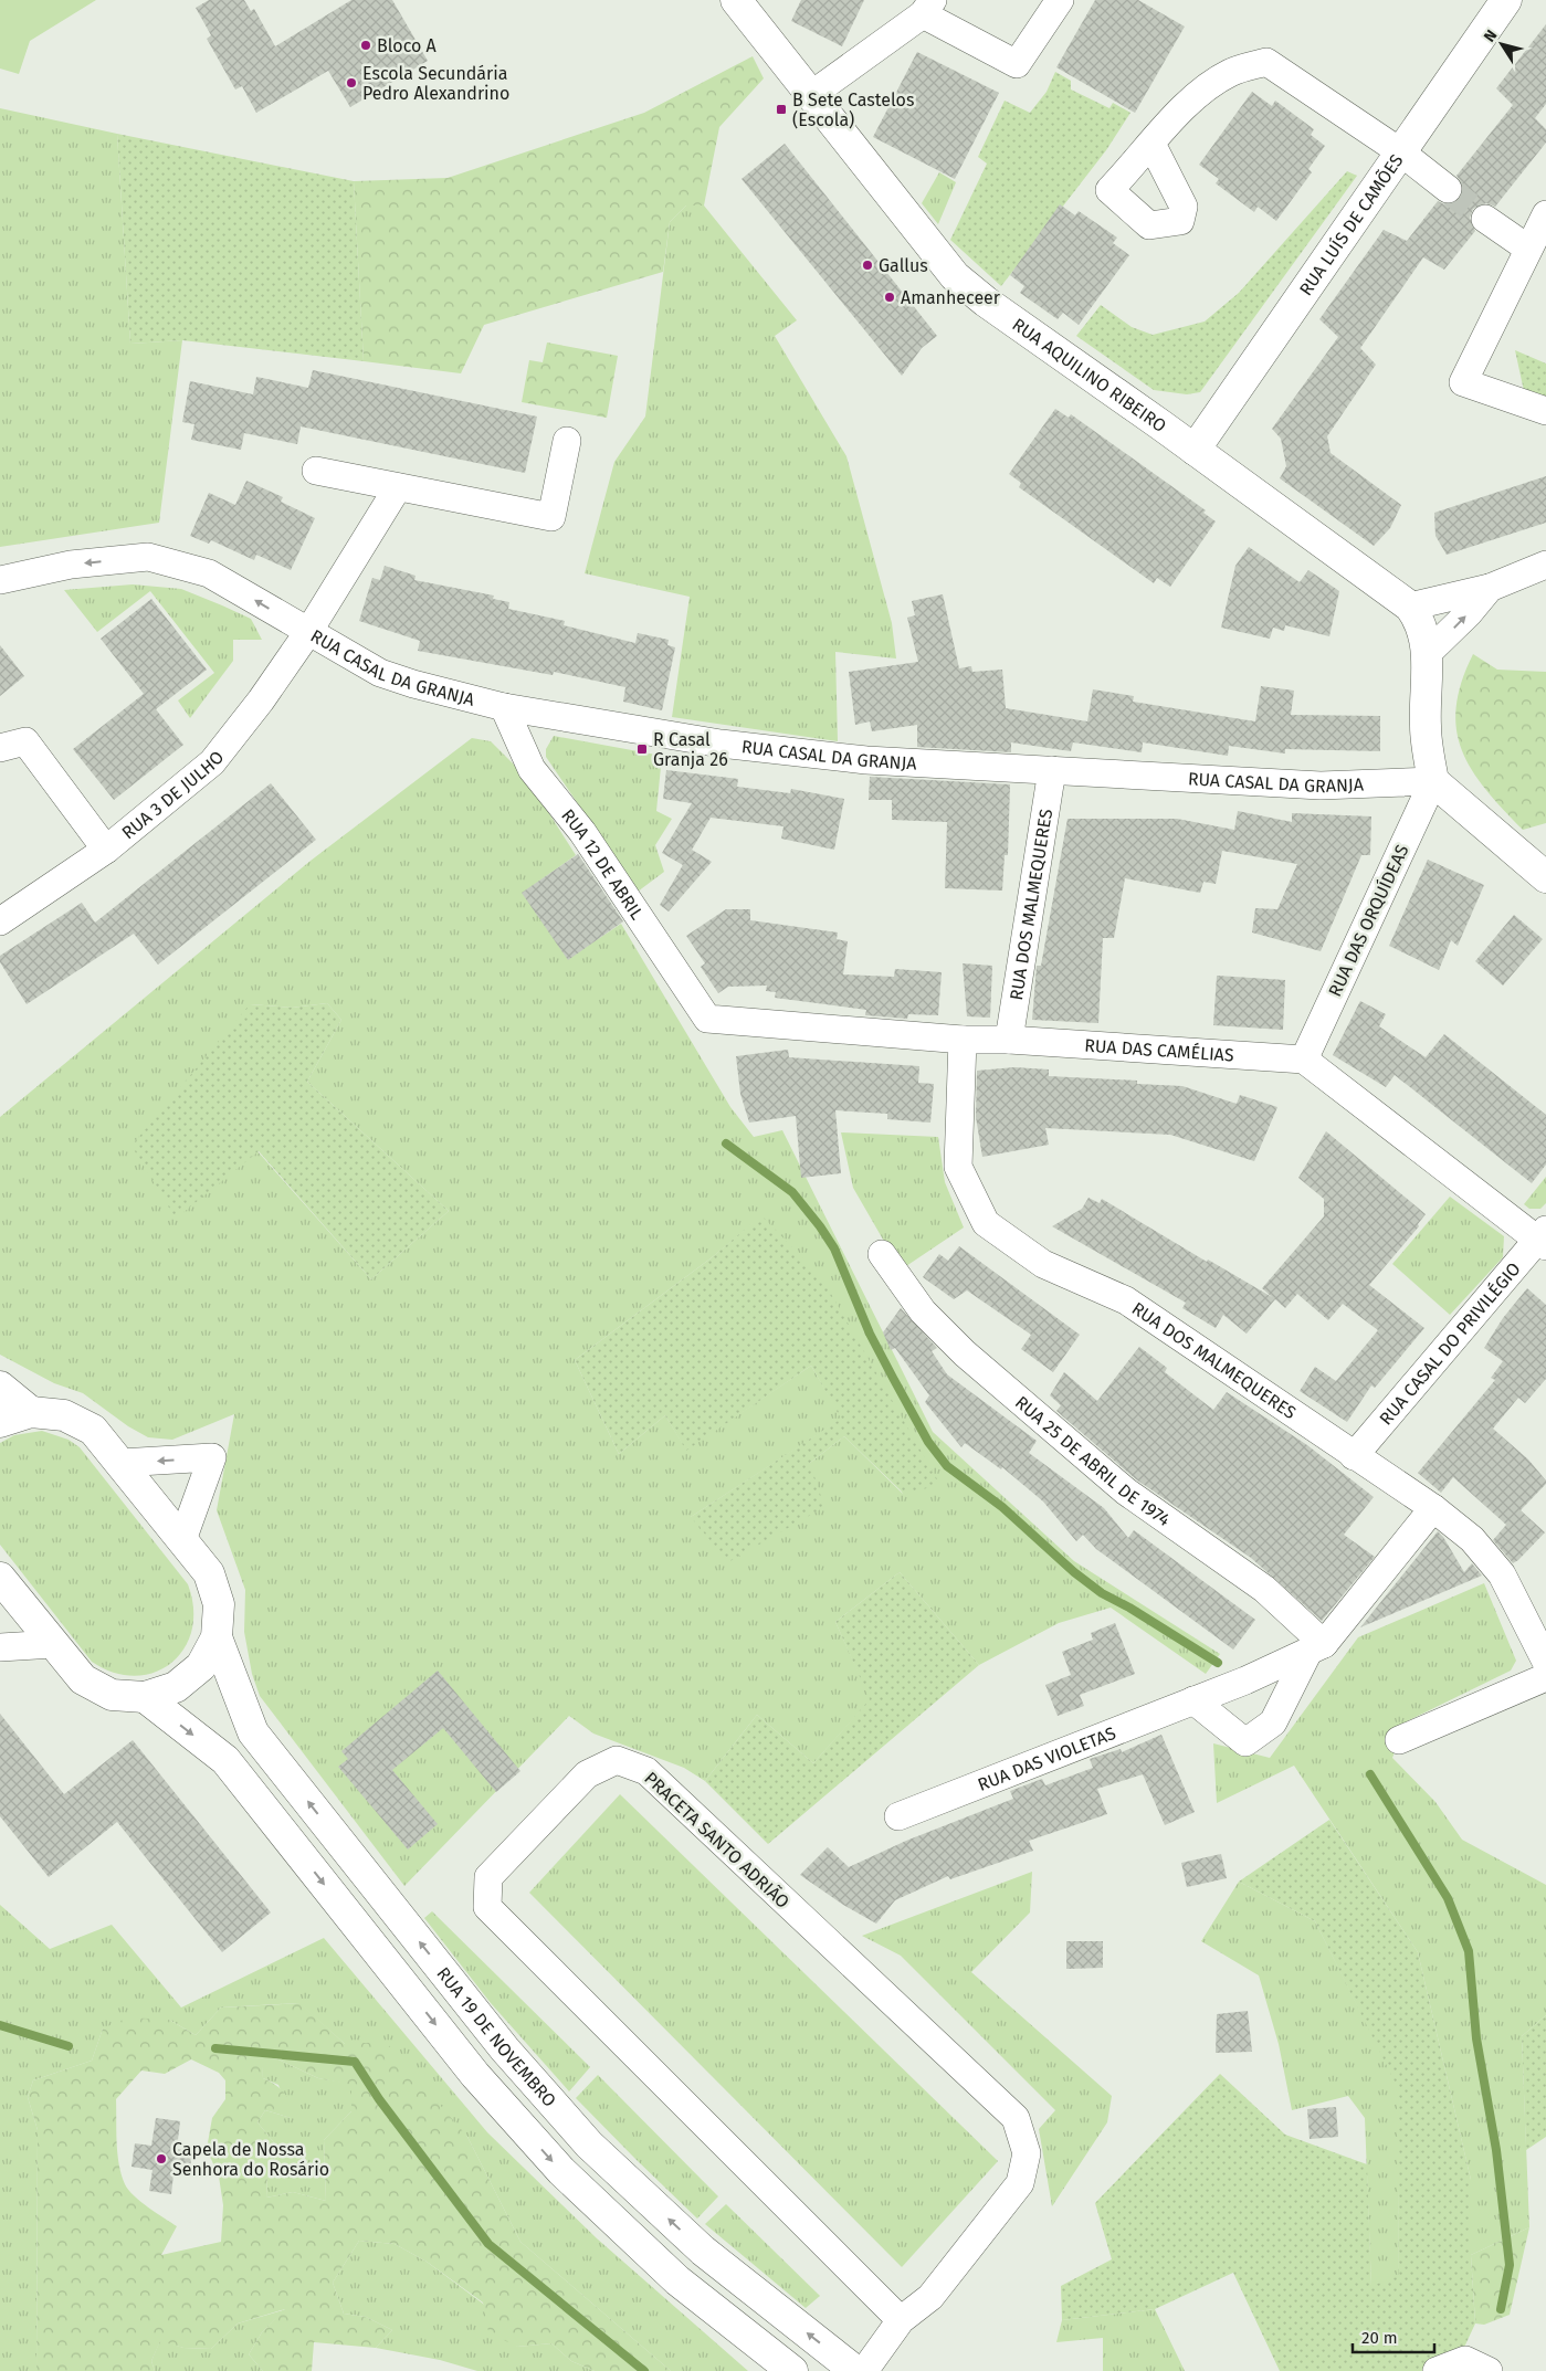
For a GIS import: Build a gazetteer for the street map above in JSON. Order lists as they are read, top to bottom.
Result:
{
  "streets": {
    "street": [
      "RUA LUÍS DE CAMÕES",
      "RUA AQUILINO RIBEIRO",
      "RUA CASAL DA GRANJA",
      "RUA 3 DE JULHO",
      "RUA 12 DE ABRIL",
      "RUA DOS MALMEQUERES",
      "RUA DAS ORQUÍDEAS",
      "RUA DAS CAMÉLIAS",
      "RUA CASAL DO PRIVILÉGIO",
      "RUA 25 DE ABRIL DE 1974",
      "RUA DAS VIOLETAS",
      "PRACETA SANTO ADRIÃO",
      "RUA 19 DE NOVEMBRO"
    ]
  },
  "crossings": [
    ["RUA LUÍS DE CAMÕES", "RUA AQUILINO RIBEIRO"],
    ["RUA AQUILINO RIBEIRO", "RUA CASAL DA GRANJA"],
    ["RUA AQUILINO RIBEIRO", "RUA DAS ORQUÍDEAS"],
    ["RUA CASAL DA GRANJA", "RUA 3 DE JULHO"],
    ["RUA CASAL DA GRANJA", "RUA 12 DE ABRIL"],
    ["RUA CASAL DA GRANJA", "RUA DOS MALMEQUERES"],
    ["RUA CASAL DA GRANJA", "RUA DAS ORQUÍDEAS"],
    ["RUA 12 DE ABRIL", "RUA DAS CAMÉLIAS"],
    ["RUA DOS MALMEQUERES", "RUA DAS CAMÉLIAS"],
    ["RUA DOS MALMEQUERES", "RUA CASAL DO PRIVILÉGIO"],
    ["RUA DOS MALMEQUERES", "RUA DAS VIOLETAS"],
    ["RUA DAS ORQUÍDEAS", "RUA DAS CAMÉLIAS"],
    ["RUA 25 DE ABRIL DE 1974", "RUA DAS VIOLETAS"]
  ],
  "places": {
    "other": [
      "Bloco A",
      "Escola Secundária Pedro Alexandrino",
      "Gallus",
      "Amanheceer",
      "Capela de Nossa Senhora do Rosário"
    ],
    "transit": ["B Sete Castelos (Escola)", "R Casal Granja 26"]
  },
  "scale_bar": "20 m",
  "north": "top left"
}
